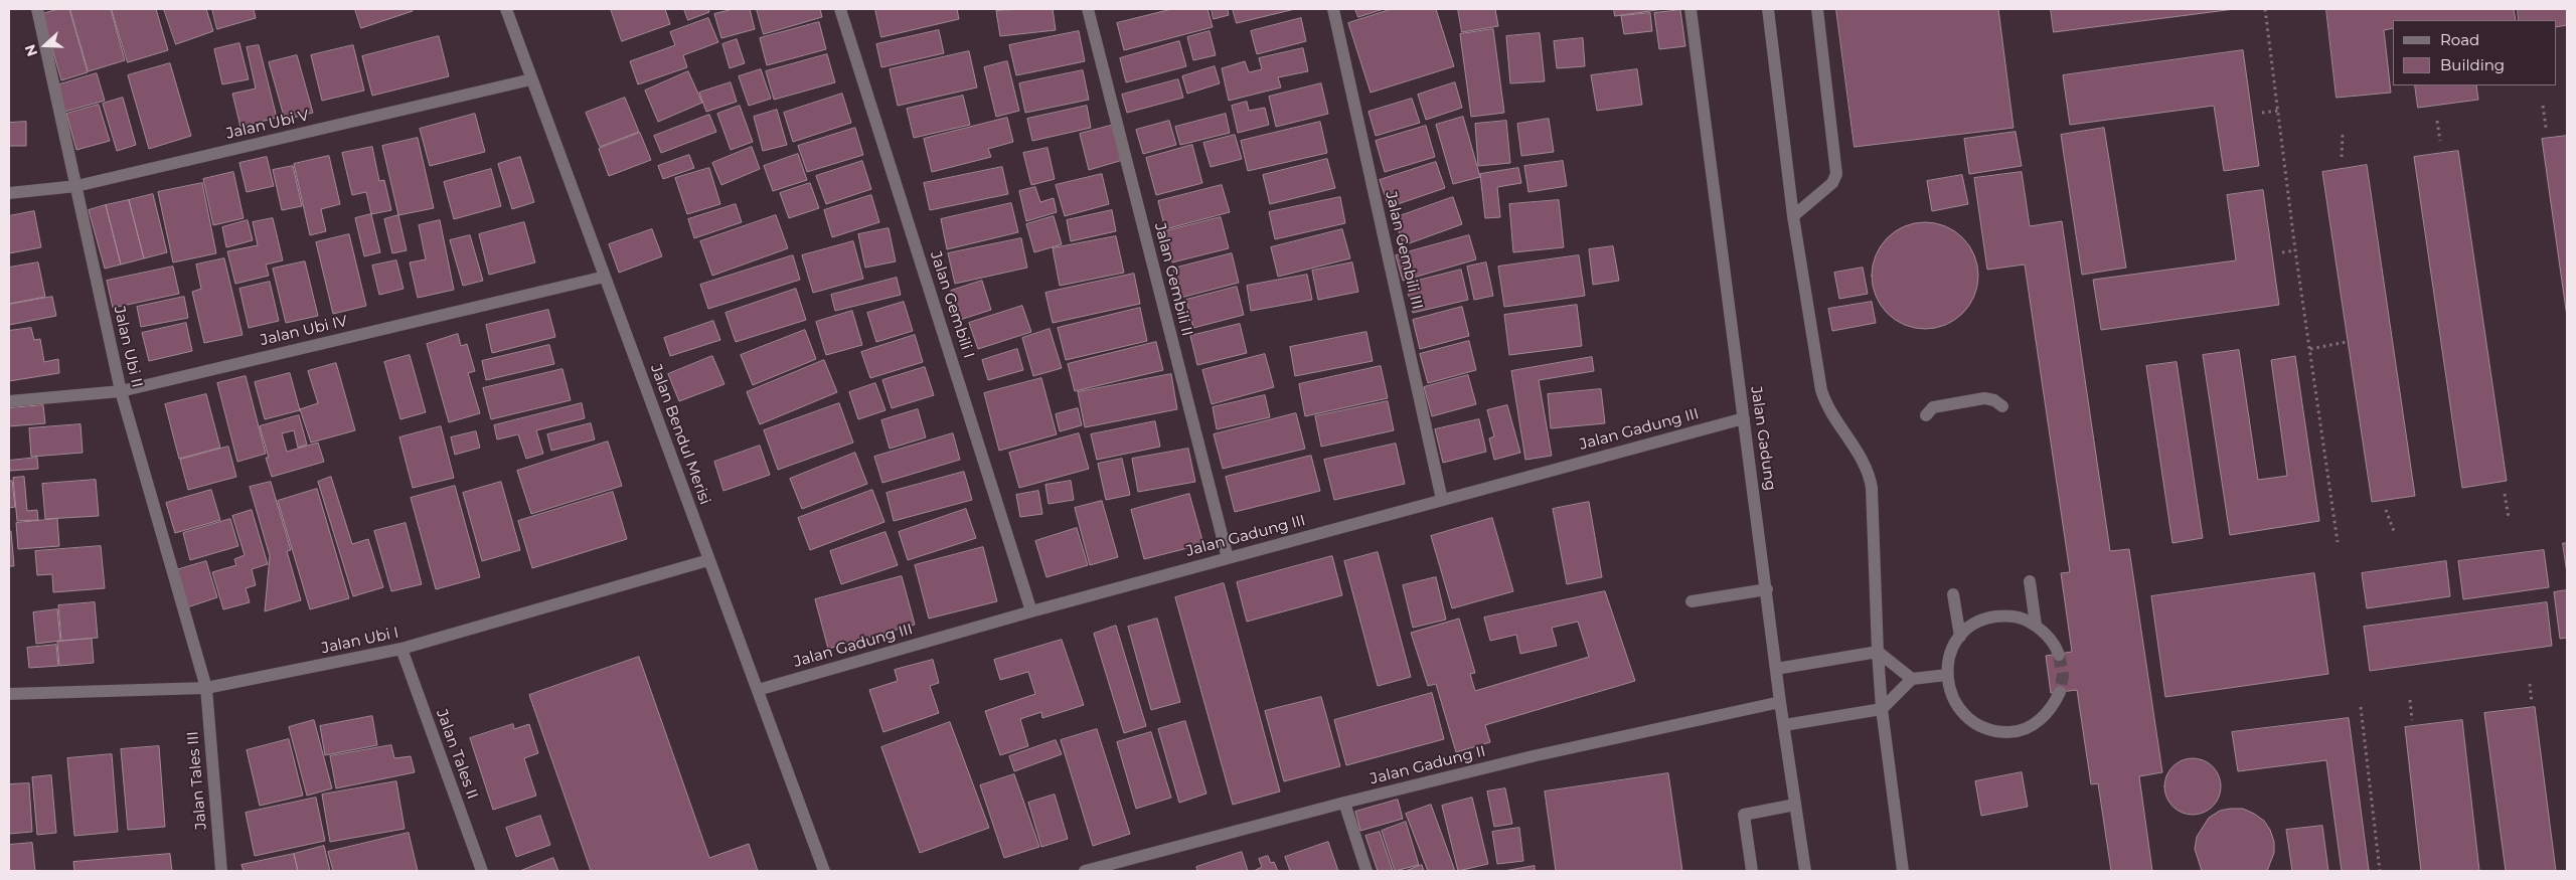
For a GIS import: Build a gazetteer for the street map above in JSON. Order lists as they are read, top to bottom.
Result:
{
  "streets": {
    "street": [
      "Jalan Ubi V",
      "Jalan Gembili III",
      "Jalan Gembili II",
      "Jalan Gembili I",
      "Jalan Ubi IV",
      "Jalan Ubi II",
      "Jalan Gadung III",
      "Jalan Bendul Merisi",
      "Jalan Gadung",
      "Jalan Ubi I",
      "Jalan Tales II",
      "Jalan Gadung II",
      "Jalan Tales III"
    ]
  },
  "crossings": [
    ["Jalan Ubi V", "Jalan Ubi II"],
    ["Jalan Ubi V", "Jalan Bendul Merisi"],
    ["Jalan Gembili III", "Jalan Gadung III"],
    ["Jalan Gembili II", "Jalan Gadung III"],
    ["Jalan Gembili I", "Jalan Gadung III"],
    ["Jalan Ubi IV", "Jalan Ubi II"],
    ["Jalan Ubi IV", "Jalan Bendul Merisi"],
    ["Jalan Ubi II", "Jalan Ubi I"],
    ["Jalan Ubi II", "Jalan Tales III"],
    ["Jalan Gadung III", "Jalan Bendul Merisi"],
    ["Jalan Gadung III", "Jalan Gadung"],
    ["Jalan Bendul Merisi", "Jalan Ubi I"],
    ["Jalan Gadung", "Jalan Gadung II"],
    ["Jalan Ubi I", "Jalan Tales II"],
    ["Jalan Ubi I", "Jalan Tales III"]
  ],
  "legend": ["Road", "Building"],
  "north": "left"
}
